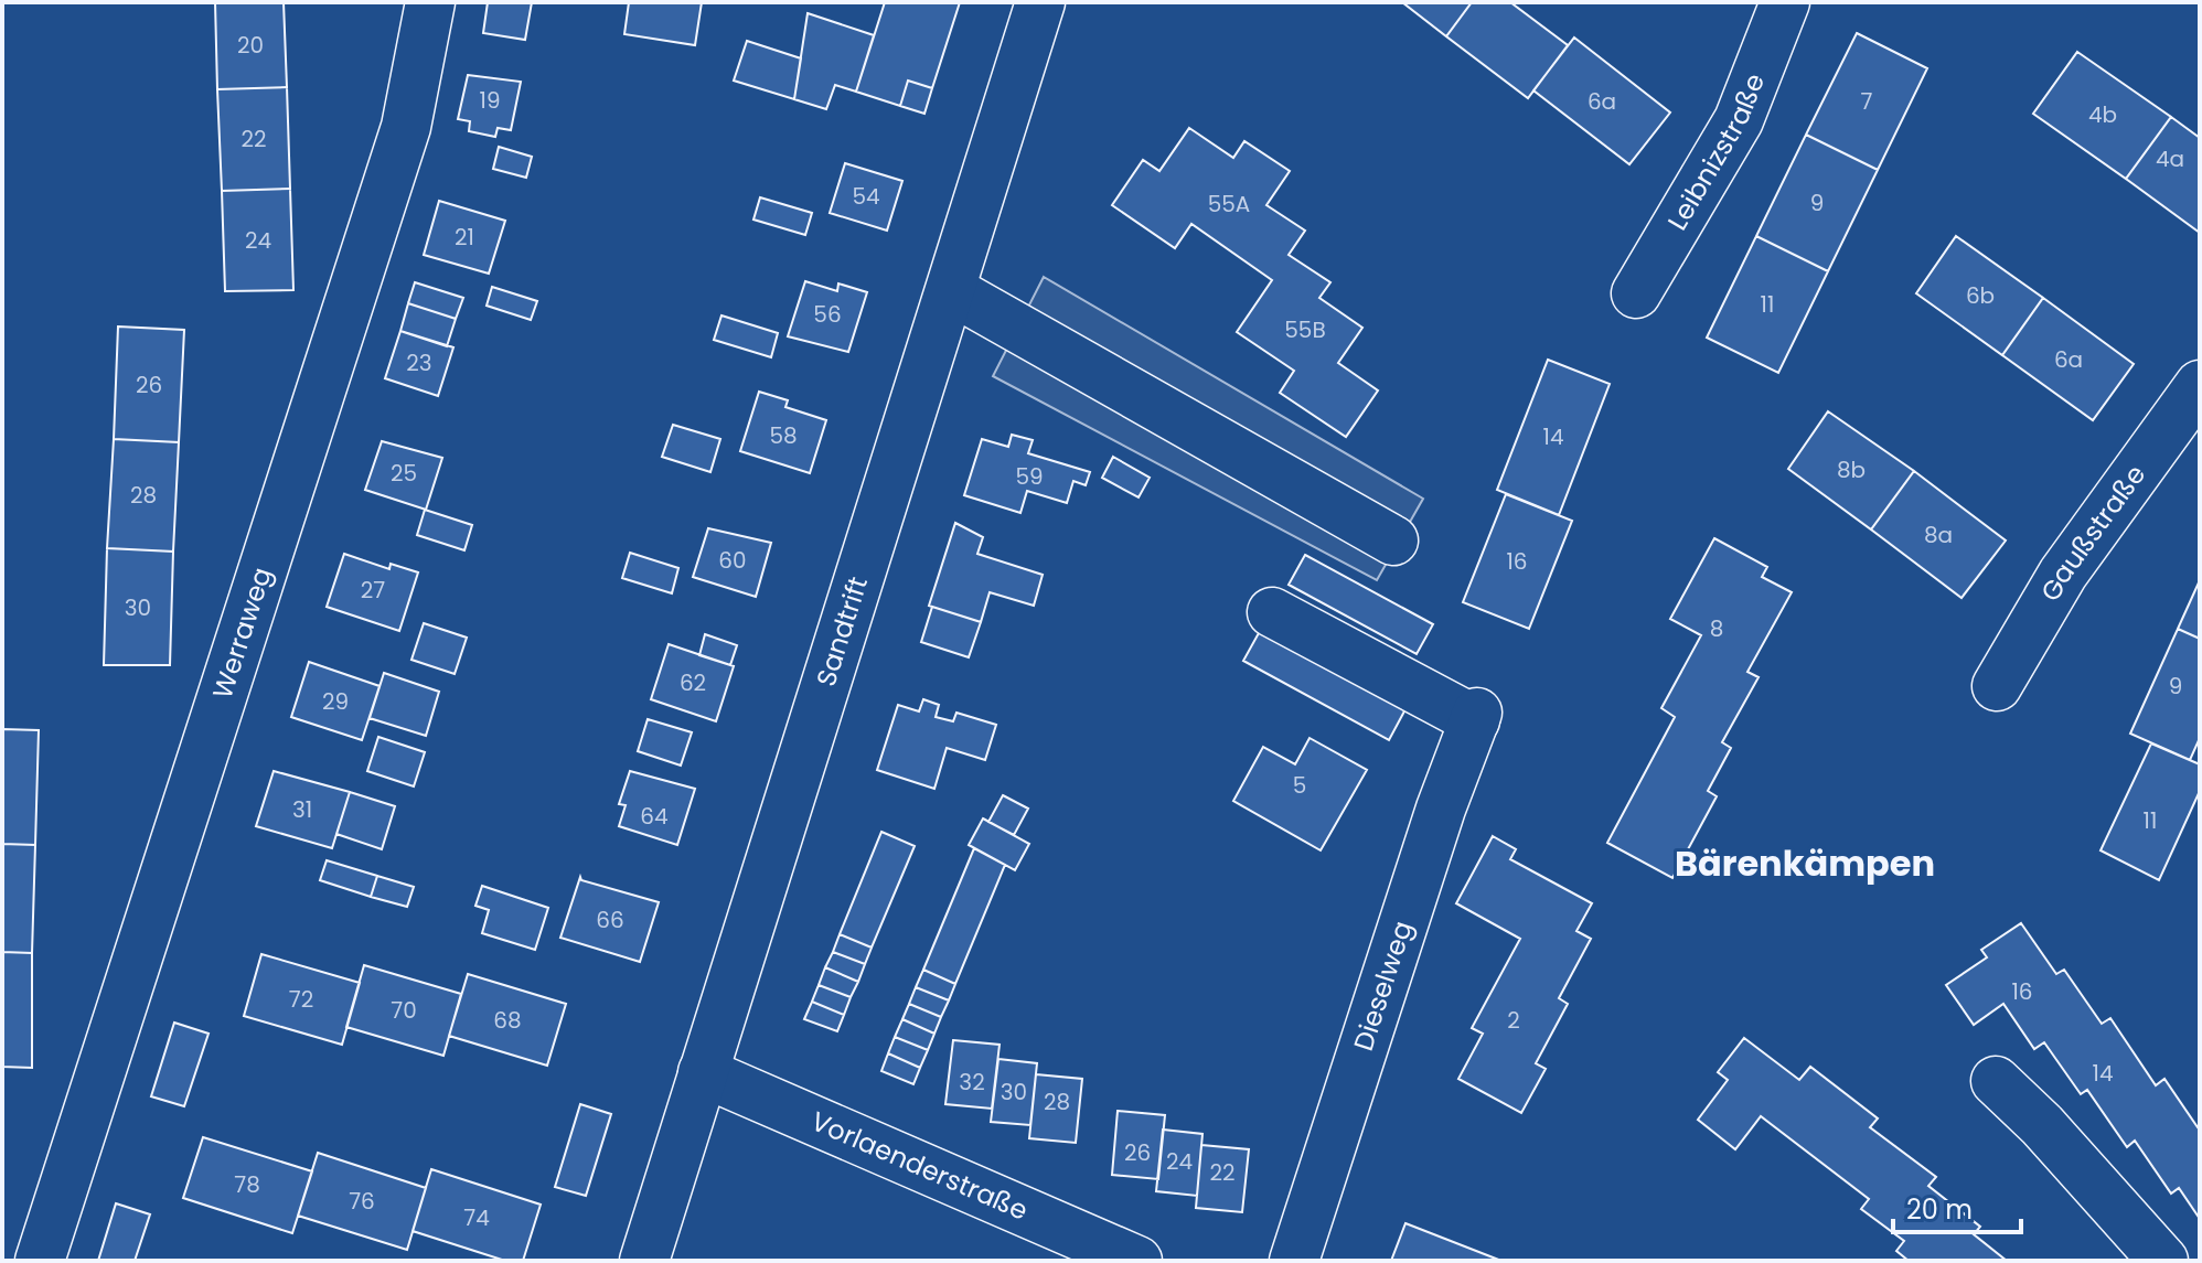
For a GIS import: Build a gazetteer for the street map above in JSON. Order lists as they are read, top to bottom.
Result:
{
  "streets": {
    "street": [
      "Leibnizstraße",
      "Gaußstraße",
      "Sandtrift",
      "Werraweg",
      "Dieselweg",
      "Vorlaenderstraße"
    ]
  },
  "crossings": [
    ["Sandtrift", "Vorlaenderstraße"]
  ],
  "districts": ["Bärenkämpen"],
  "house_numbers": [
    "20",
    "19",
    "6a",
    "7",
    "4b",
    "22",
    "4a",
    "54",
    "9",
    "55A",
    "21",
    "24",
    "6b",
    "11",
    "56",
    "55B",
    "6a",
    "23",
    "26",
    "58",
    "14",
    "8b",
    "25",
    "59",
    "28",
    "8a",
    "60",
    "16",
    "27",
    "30",
    "8",
    "62",
    "9",
    "29",
    "5",
    "31",
    "64",
    "11",
    "66",
    "16",
    "72",
    "70",
    "68",
    "2",
    "14",
    "32",
    "30",
    "28",
    "26",
    "24",
    "22",
    "78",
    "76",
    "74"
  ],
  "scale_bar": "20 m"
}
